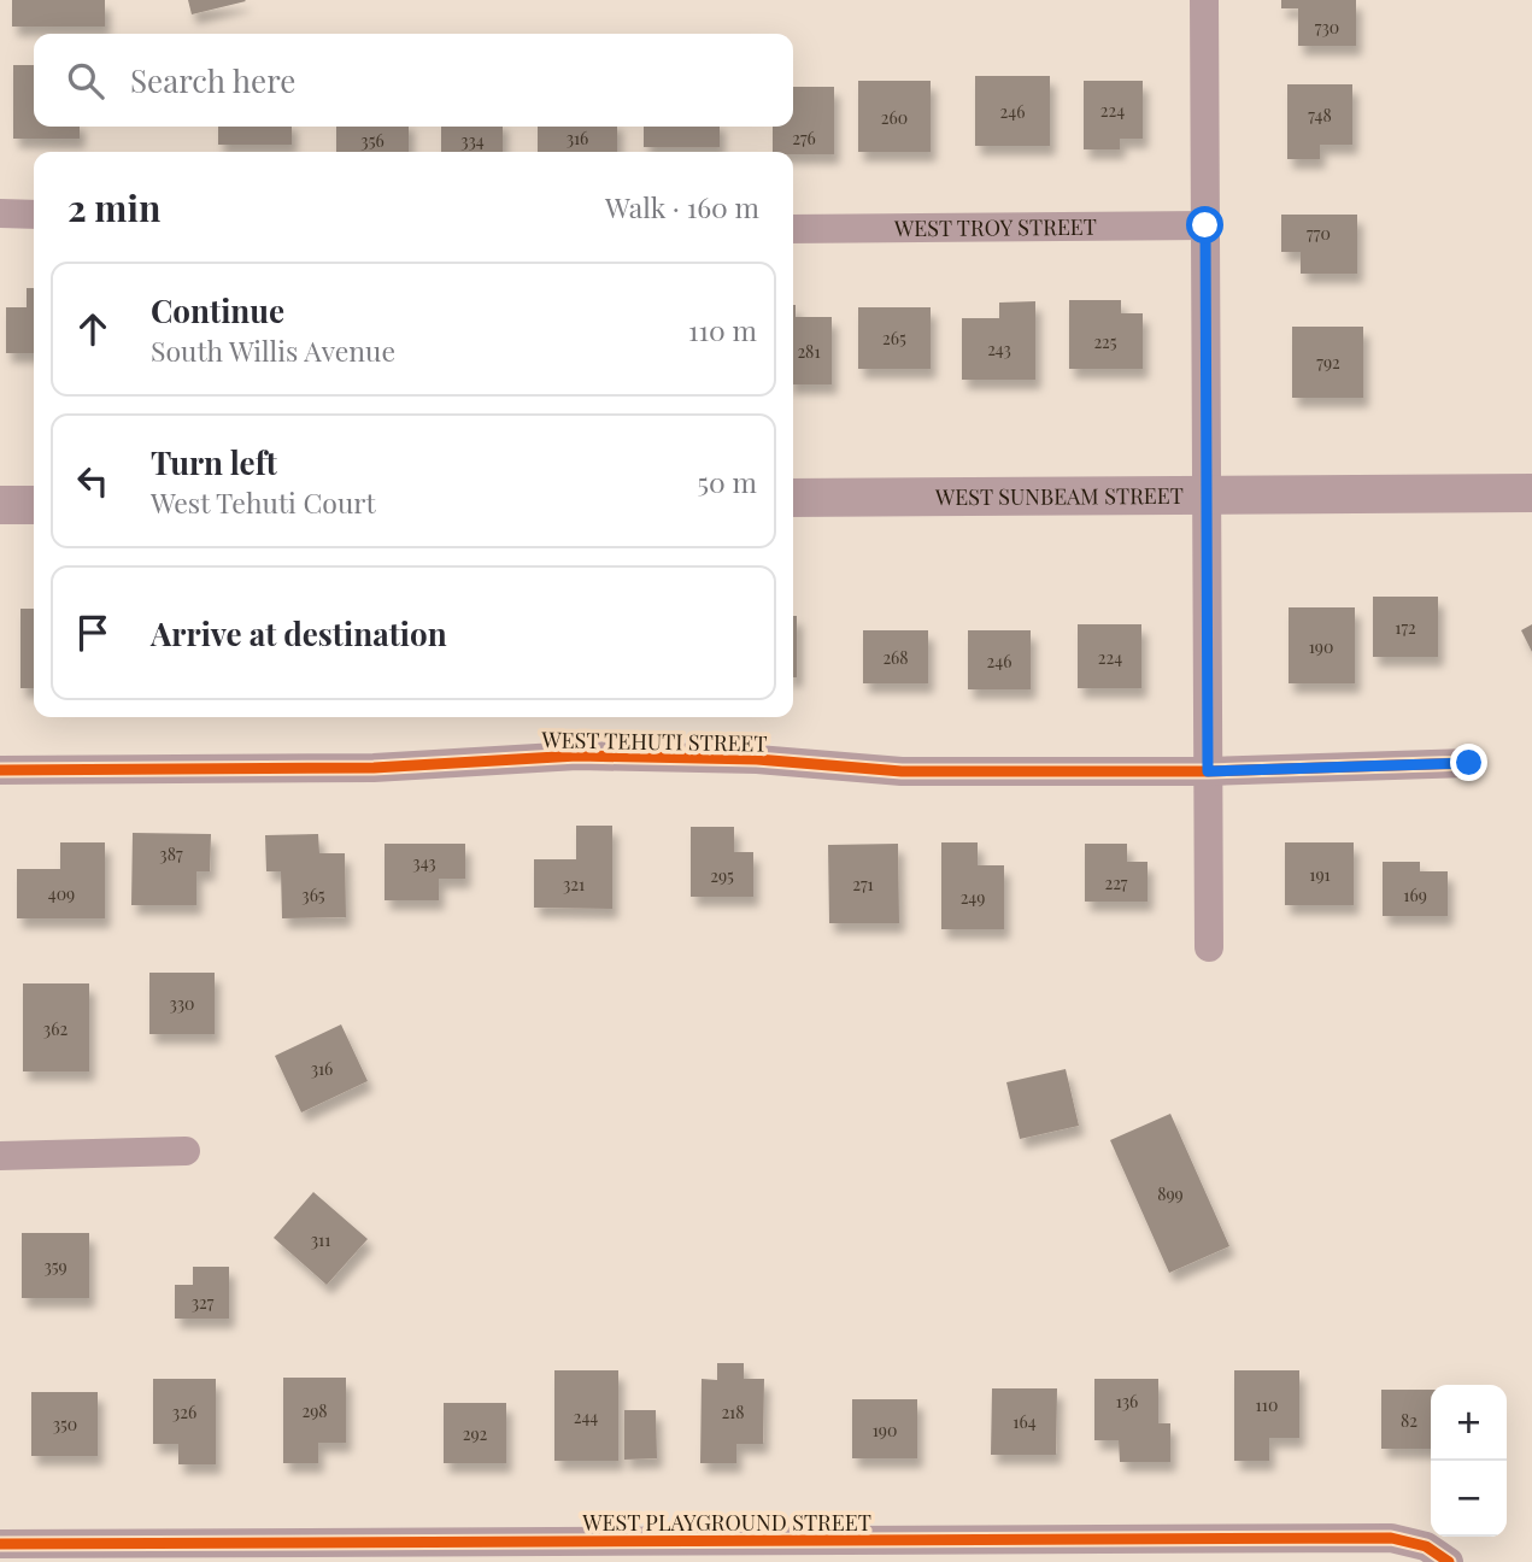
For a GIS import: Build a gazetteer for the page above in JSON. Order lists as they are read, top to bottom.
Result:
{
  "streets": {
    "street": [
      "WEST TROY STREET",
      "WEST SUNBEAM STREET",
      "WEST TEHUTI STREET",
      "WEST PLAYGROUND STREET"
    ]
  },
  "house_numbers": [
    "730",
    "224",
    "246",
    "748",
    "260",
    "316",
    "276",
    "356",
    "334",
    "770",
    "265",
    "225",
    "243",
    "281",
    "792",
    "172",
    "190",
    "268",
    "224",
    "246",
    "387",
    "343",
    "191",
    "295",
    "227",
    "321",
    "271",
    "409",
    "365",
    "169",
    "249",
    "330",
    "362",
    "316",
    "899",
    "311",
    "359",
    "327",
    "136",
    "110",
    "298",
    "326",
    "218",
    "244",
    "82",
    "164",
    "350",
    "190",
    "292"
  ],
  "page": {
    "search": "Search here",
    "heading": ["2 min", "Walk · 160 m"],
    "list": [
      ["Continue", "South Willis Avenue", "110 m"],
      ["Turn left", "West Tehuti Court", "50 m"],
      "Arrive at destination"
    ],
    "map_buttons": ["+", "−"]
  }
}
